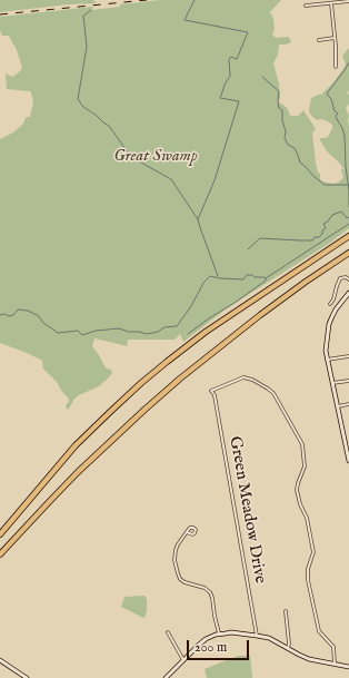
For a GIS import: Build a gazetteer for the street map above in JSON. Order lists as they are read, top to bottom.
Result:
{
  "streets": {
    "street": ["Green Meadow Drive"]
  },
  "parks": ["Great Swamp"],
  "scale_bar": "200 m"
}
